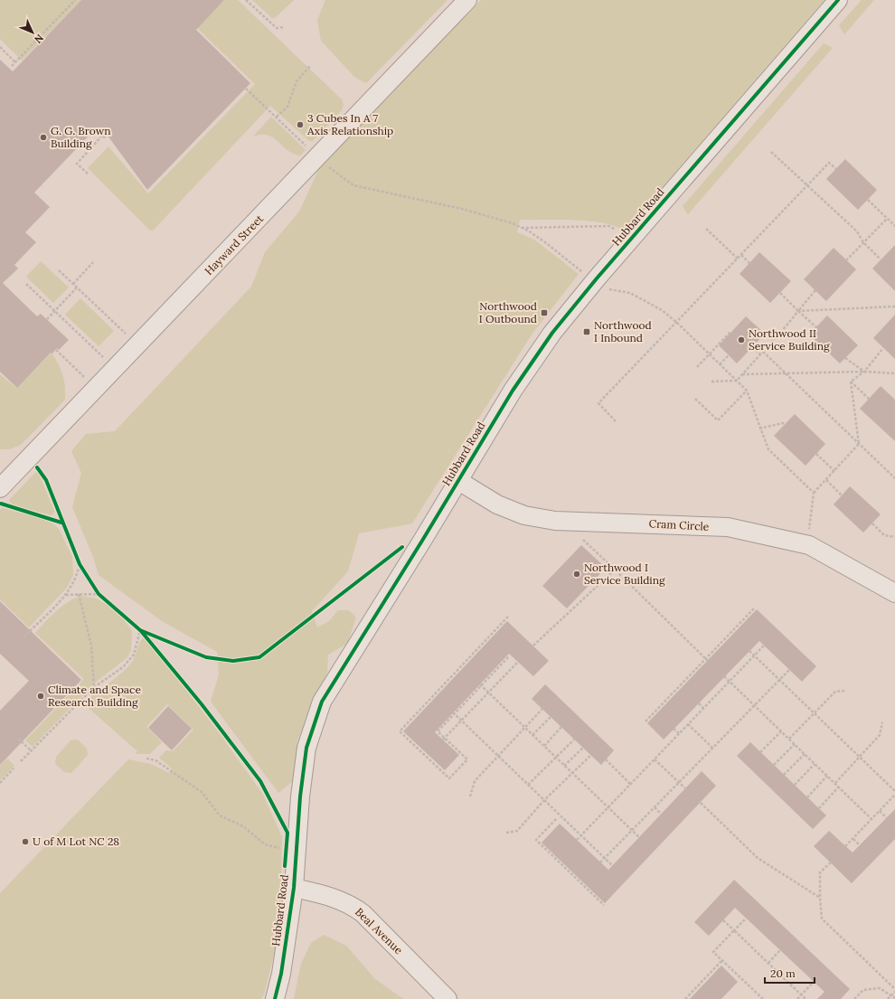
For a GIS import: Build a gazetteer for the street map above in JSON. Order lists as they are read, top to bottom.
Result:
{
  "streets": {
    "street": [
      "Hubbard Road",
      "Hayward Street",
      "Cram Circle",
      "Beal Avenue"
    ]
  },
  "crossings": [
    ["Hubbard Road", "Cram Circle"],
    ["Hubbard Road", "Beal Avenue"]
  ],
  "places": {
    "other": [
      "3 Cubes In A 7 Axis Relationship",
      "G. G. Brown Building",
      "Northwood II Service Building",
      "Northwood I Service Building",
      "Climate and Space Research Building",
      "U of M Lot NC 28"
    ],
    "transit": ["Northwood I Outbound", "Northwood I Inbound"]
  },
  "scale_bar": "20 m",
  "north": "bottom right"
}
